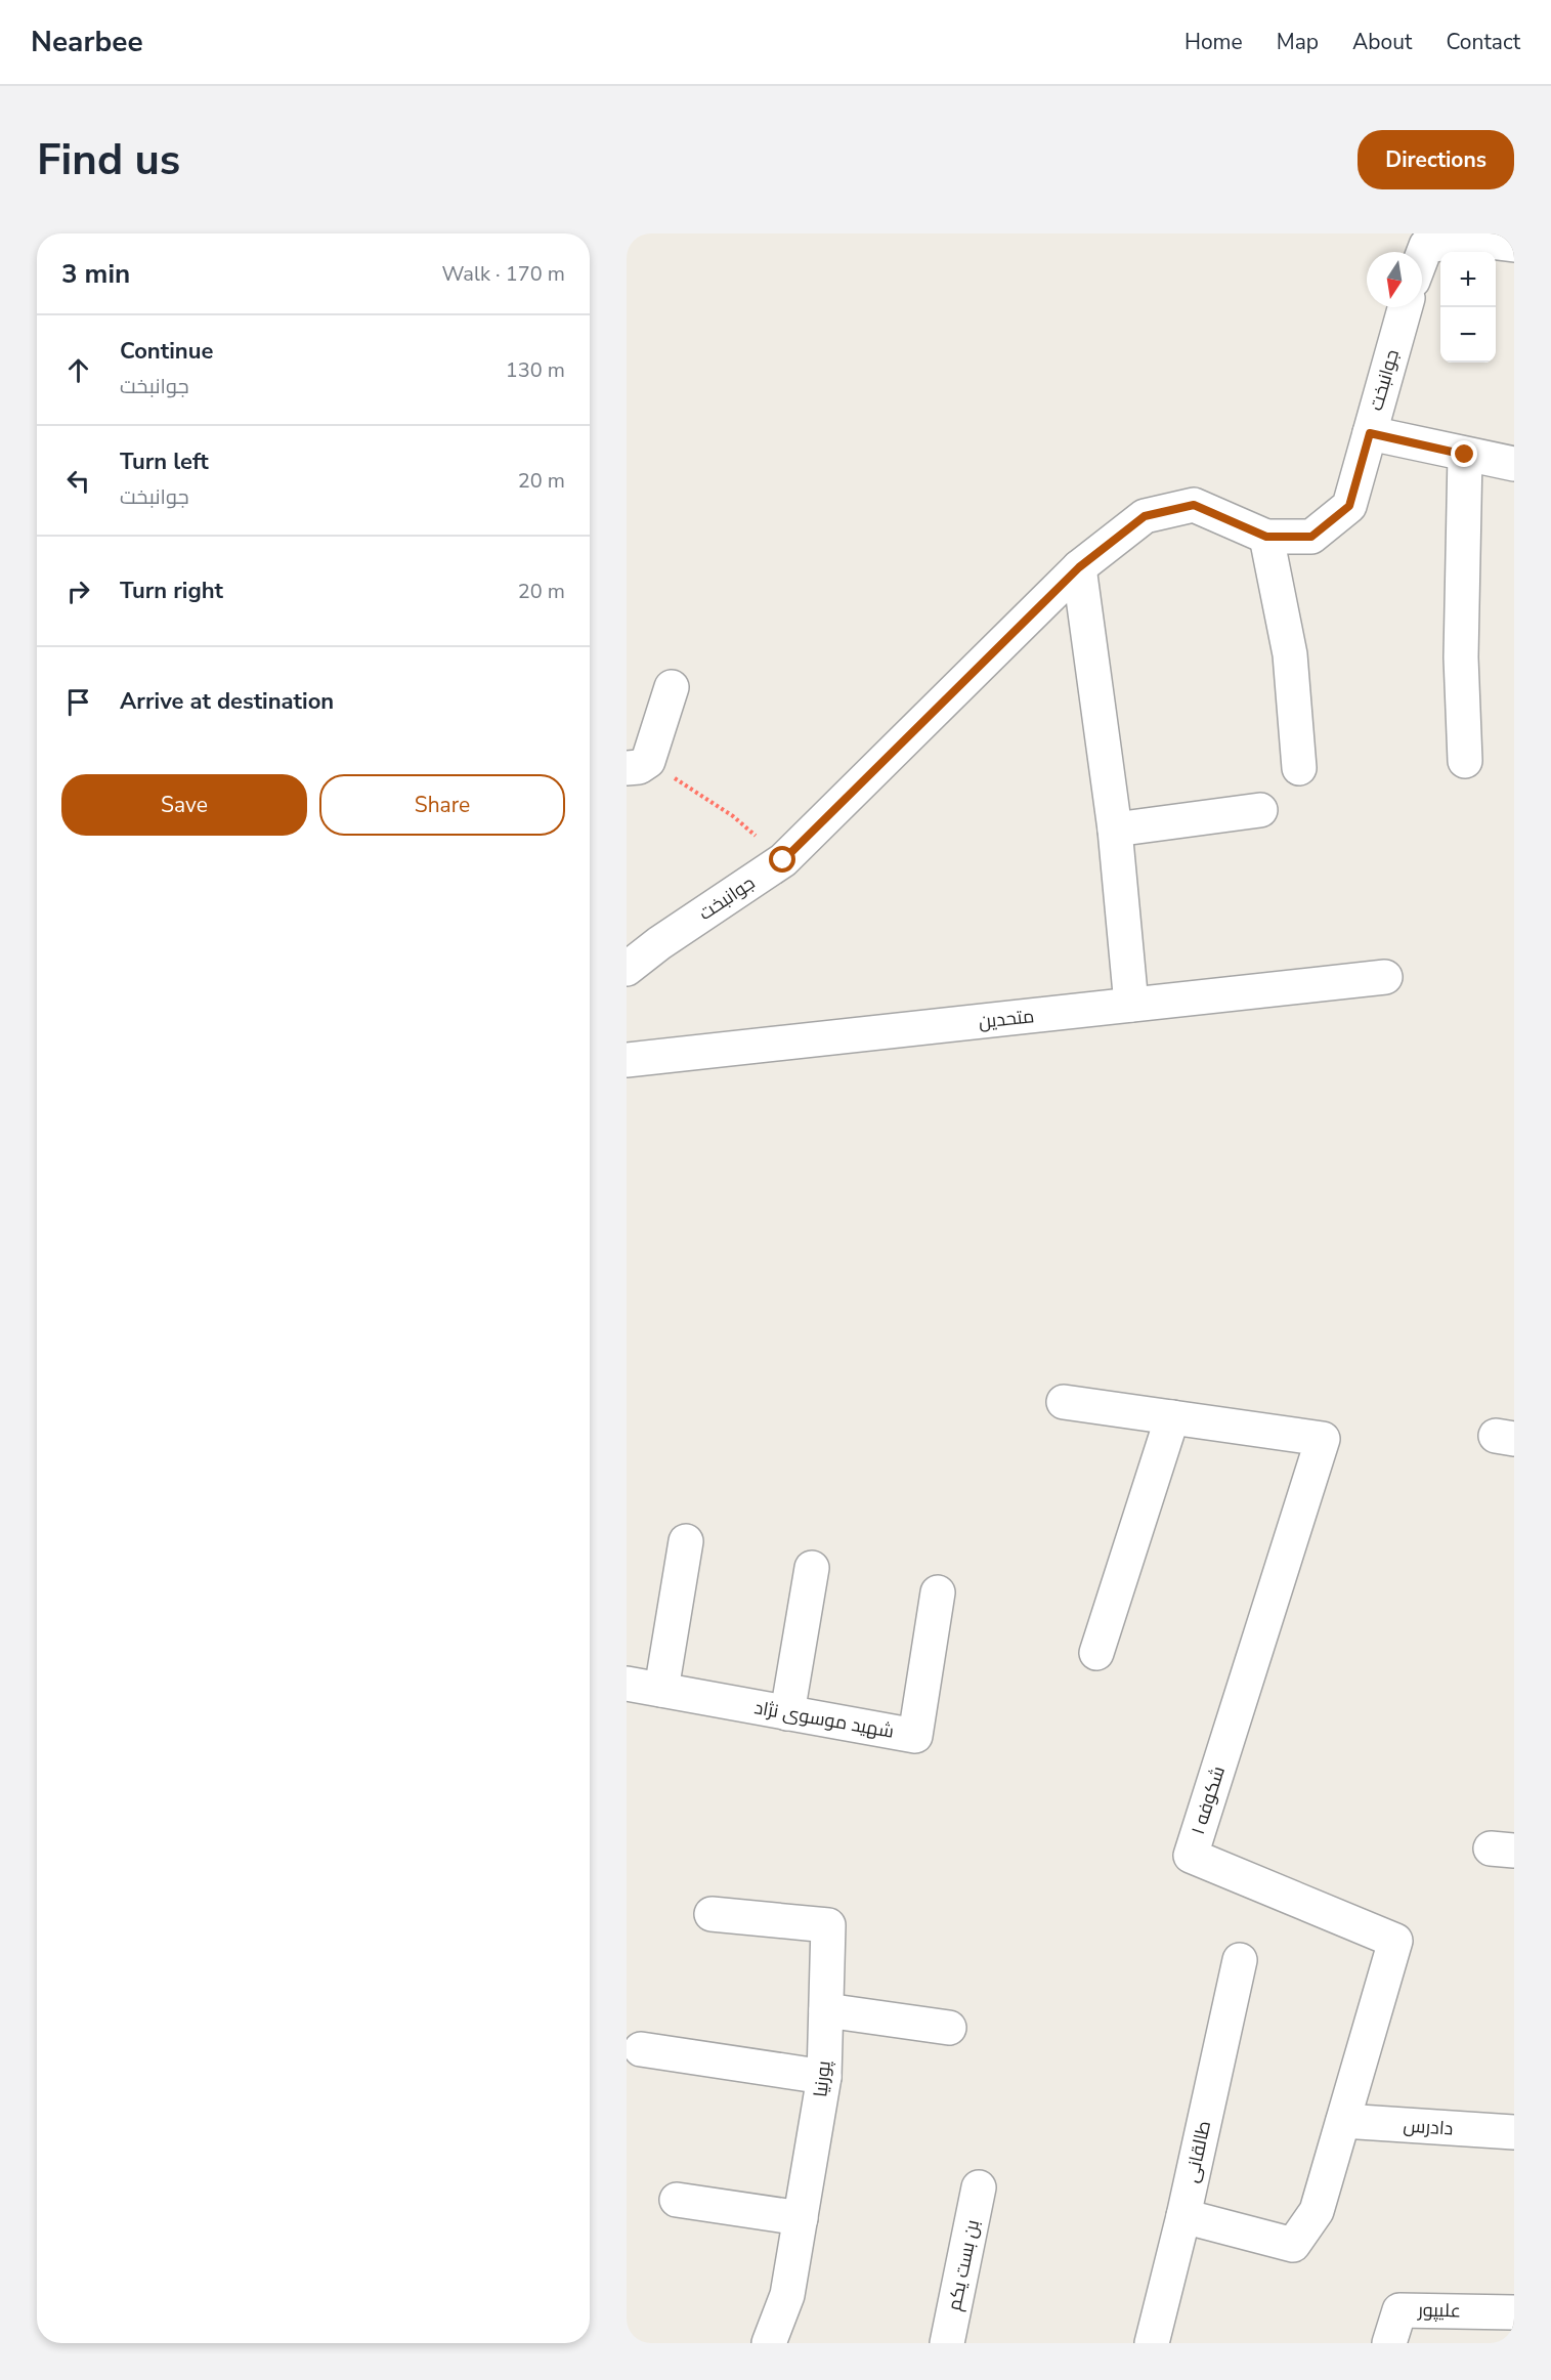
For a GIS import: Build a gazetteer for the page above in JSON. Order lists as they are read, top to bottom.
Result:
{
  "streets": {
    "street": [
      "جوانبخت",
      "متحدین",
      "شهید موسوی نژاد",
      "شکوفه ۱",
      "پورنیا",
      "دادرس",
      "طالقانی",
      "بن بست یکم",
      "علیپور"
    ]
  },
  "crossings": [
    ["شکوفه ۱", "دادرس"],
    ["شکوفه ۱", "طالقانی"]
  ],
  "north": "bottom",
  "page": {
    "header": "Nearbee",
    "nav": [
      "Home",
      "Map",
      "About",
      "Contact"
    ],
    "buttons": [
      "Directions",
      ["Save", "Share"]
    ],
    "title": "Find us",
    "heading": ["3 min", "Walk · 170 m"],
    "map_buttons": ["+", "−"],
    "list": [
      ["Continue", "جوانبخت", "130 m"],
      ["Turn left", "جوانبخت", "20 m"],
      ["Turn right", "20 m"],
      "Arrive at destination"
    ]
  }
}
